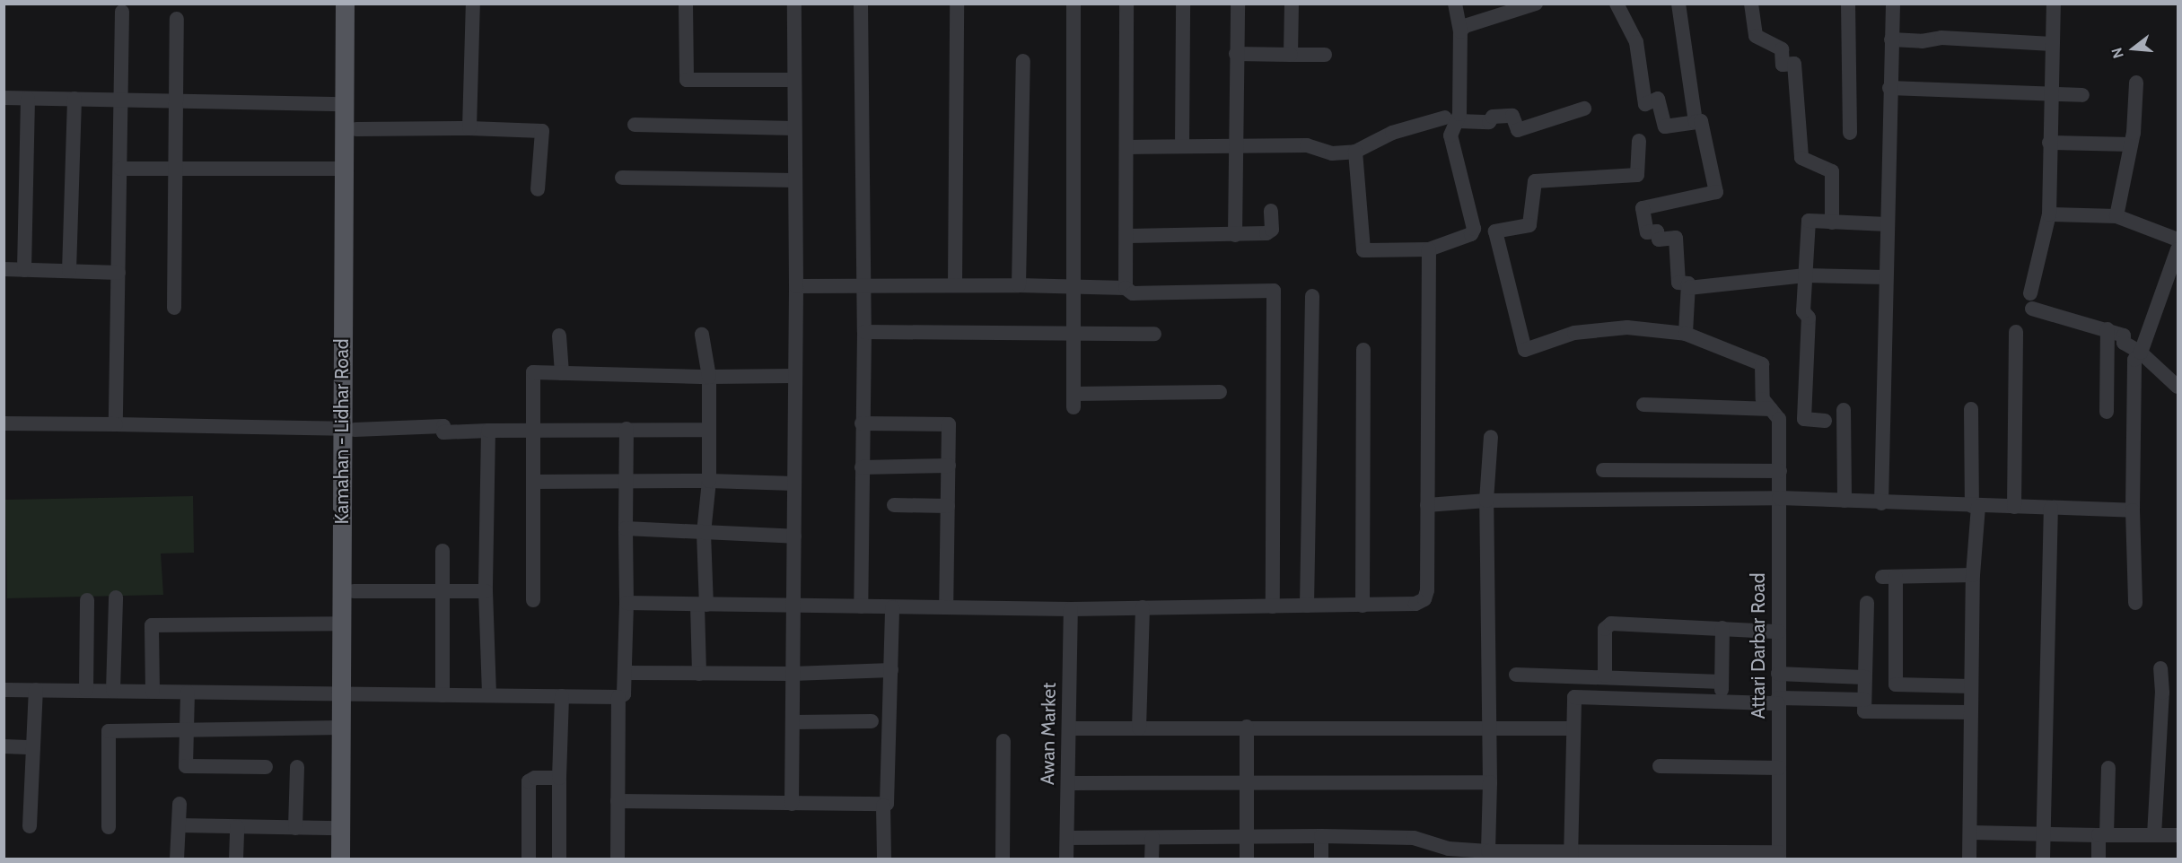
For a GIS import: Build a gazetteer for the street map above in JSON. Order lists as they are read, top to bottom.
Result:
{
  "streets": {
    "main road": ["Kamahan - Lidhar Road"],
    "street": ["Attari Darbar Road", "Awan Market"]
  },
  "north": "left"
}
